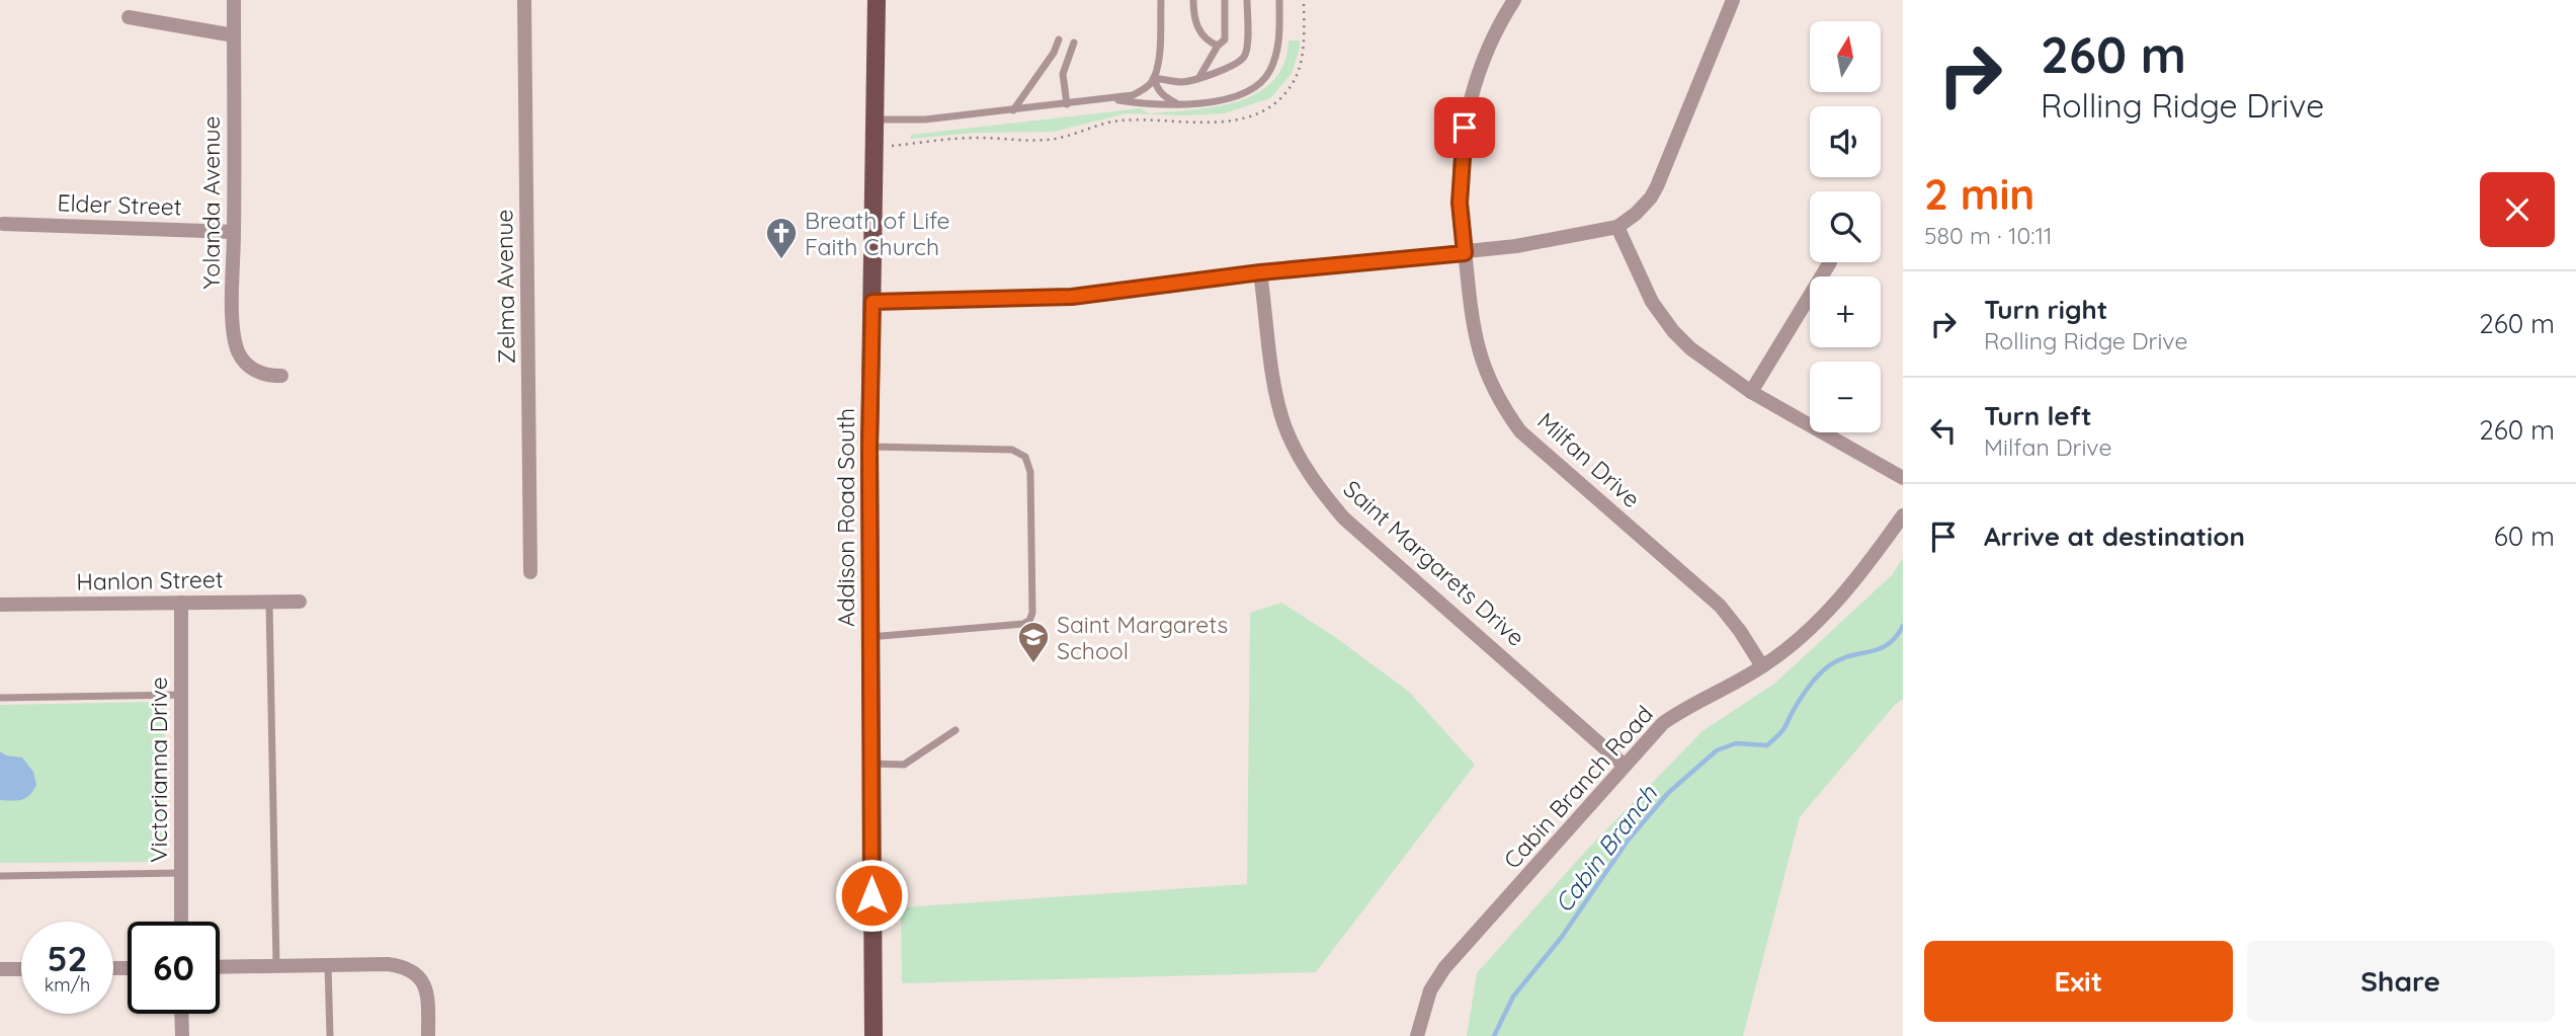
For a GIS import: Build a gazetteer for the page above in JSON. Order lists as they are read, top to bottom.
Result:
{
  "streets": {
    "main road": ["Addison Road South"],
    "street": [
      "Yolanda Avenue",
      "Elder Street",
      "Zelma Avenue",
      "Milfan Drive",
      "Saint Margarets Drive",
      "Hanlon Street",
      "Victorianna Drive",
      "Cabin Branch Road"
    ]
  },
  "crossings": [
    ["Yolanda Avenue", "Elder Street"],
    ["Milfan Drive", "Cabin Branch Road"],
    ["Saint Margarets Drive", "Cabin Branch Road"],
    ["Hanlon Street", "Victorianna Drive"]
  ],
  "water": ["Cabin Branch"],
  "places": {
    "church": ["Breath of Life Faith Church"],
    "school or university": ["Saint Margarets School"]
  },
  "north": "top",
  "page": {
    "turn": ["260 m", "Rolling Ridge Drive"],
    "map_buttons": ["+", "−"],
    "heading": ["2 min", "580 m · 10:11"],
    "list": [
      {
        "name": "Turn right",
        "note": "Rolling Ridge Drive",
        "value": "260 m"
      },
      {
        "name": "Turn left",
        "note": "Milfan Drive",
        "value": "260 m"
      },
      {
        "name": "Arrive at destination",
        "value": "60 m"
      }
    ],
    "speed": "52 km/h",
    "limit": "60",
    "buttons": ["Exit", "Share"]
  }
}
